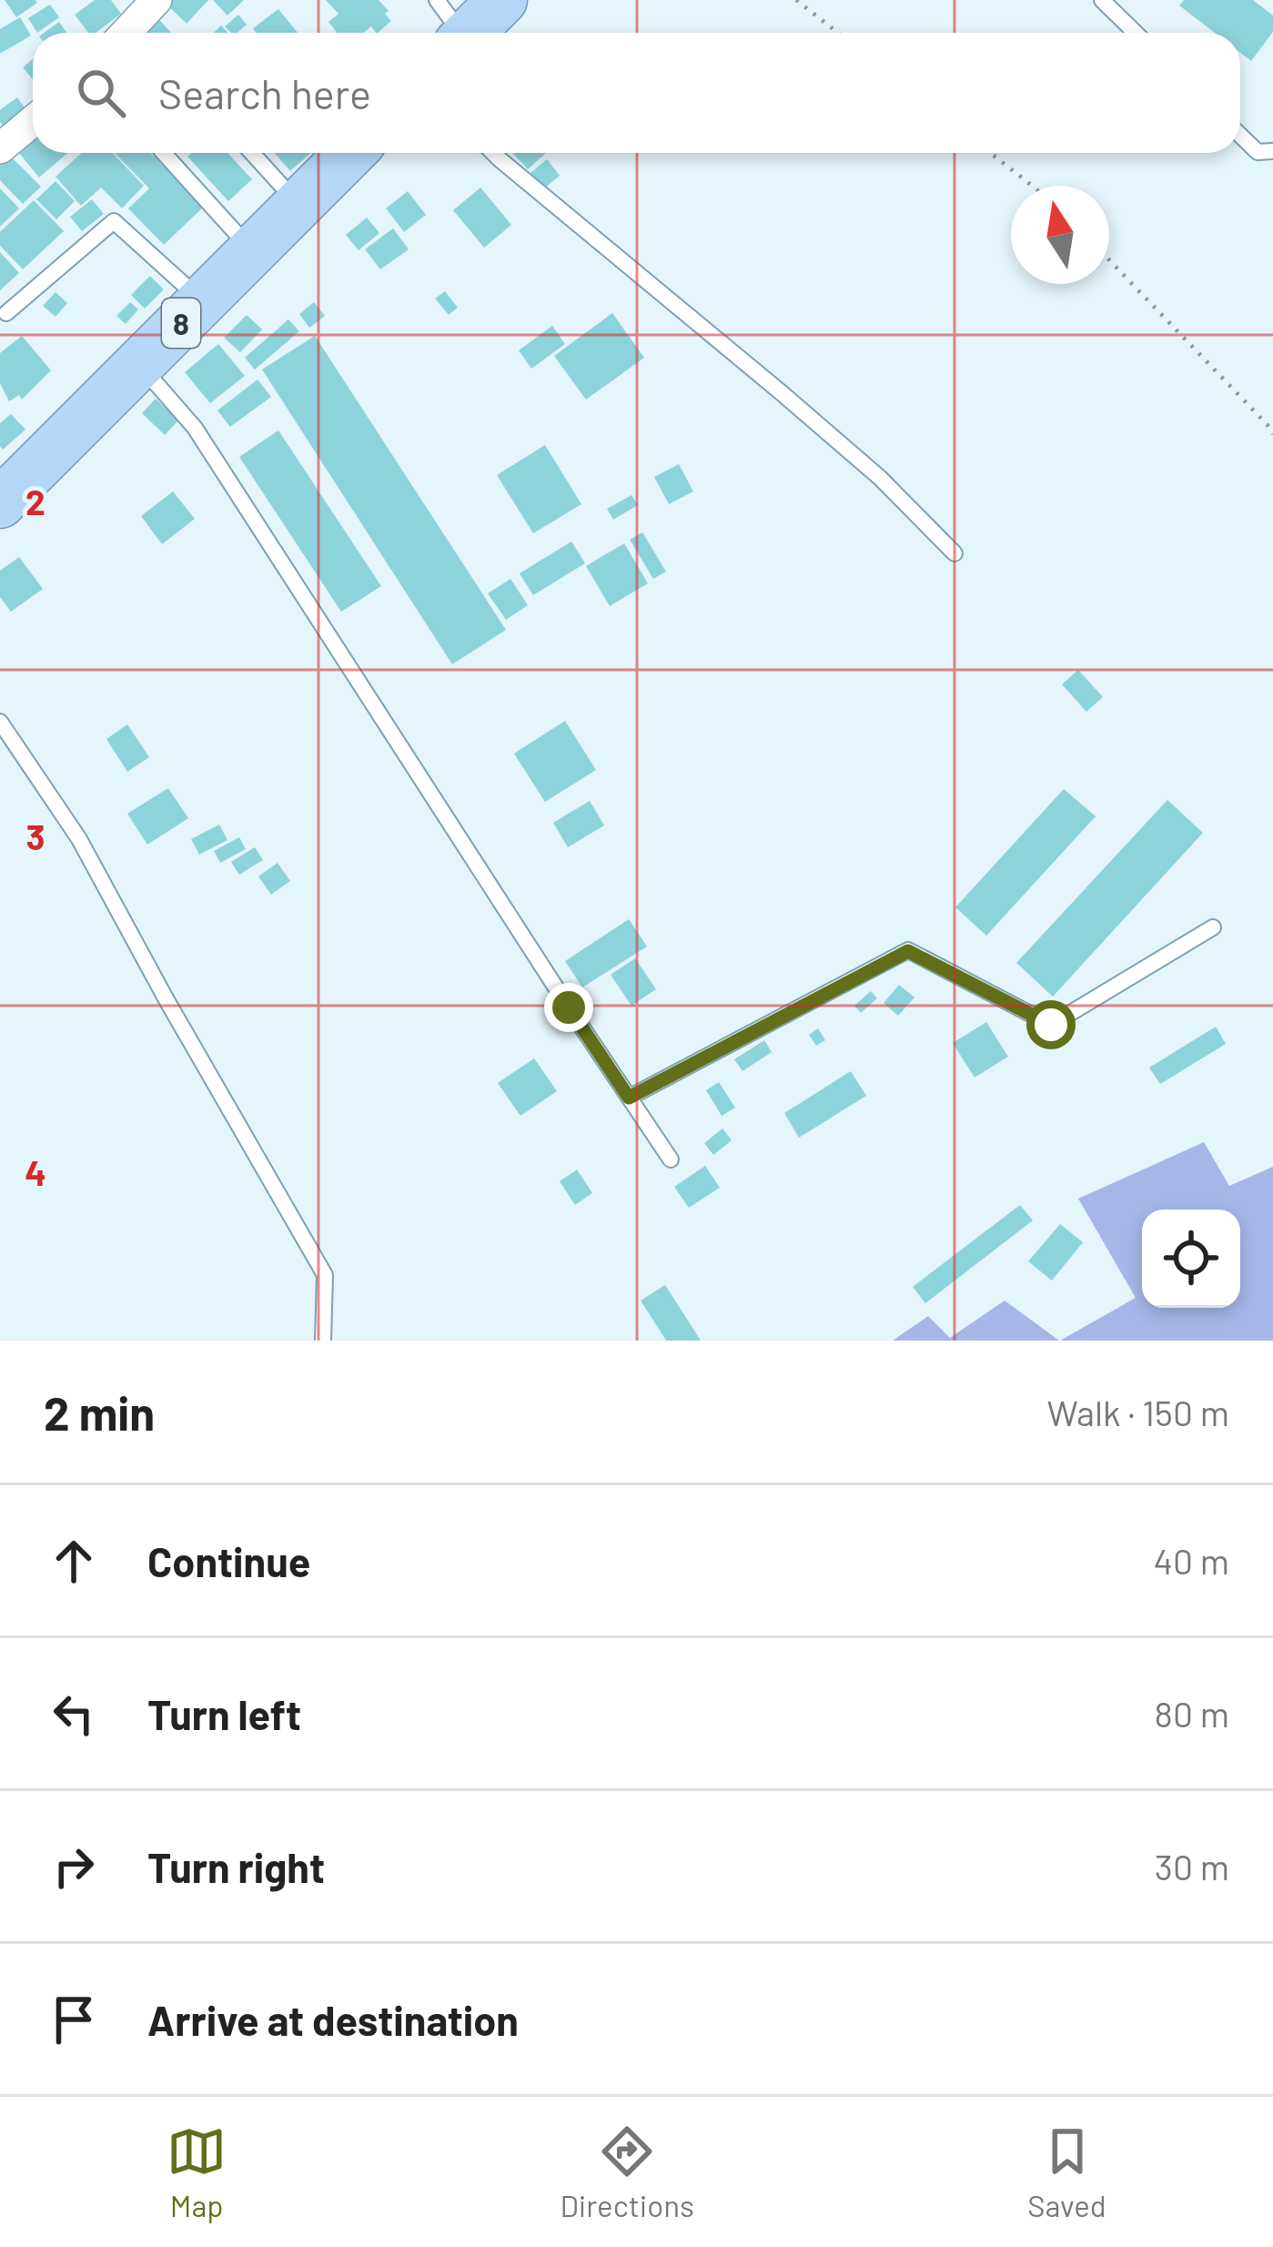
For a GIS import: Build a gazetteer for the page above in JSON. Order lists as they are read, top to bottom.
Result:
{
  "streets": {
    "highway": ["8"]
  },
  "north": "top",
  "page": {
    "search": "Search here",
    "heading": ["2 min", "Walk · 150 m"],
    "list": [
      ["Continue", "40 m"],
      ["Turn left", "80 m"],
      ["Turn right", "30 m"],
      "Arrive at destination"
    ],
    "nav": ["Map", "Directions", "Saved"]
  },
  "grid": {
    "rows": ["2", "3", "4"]
  }
}
